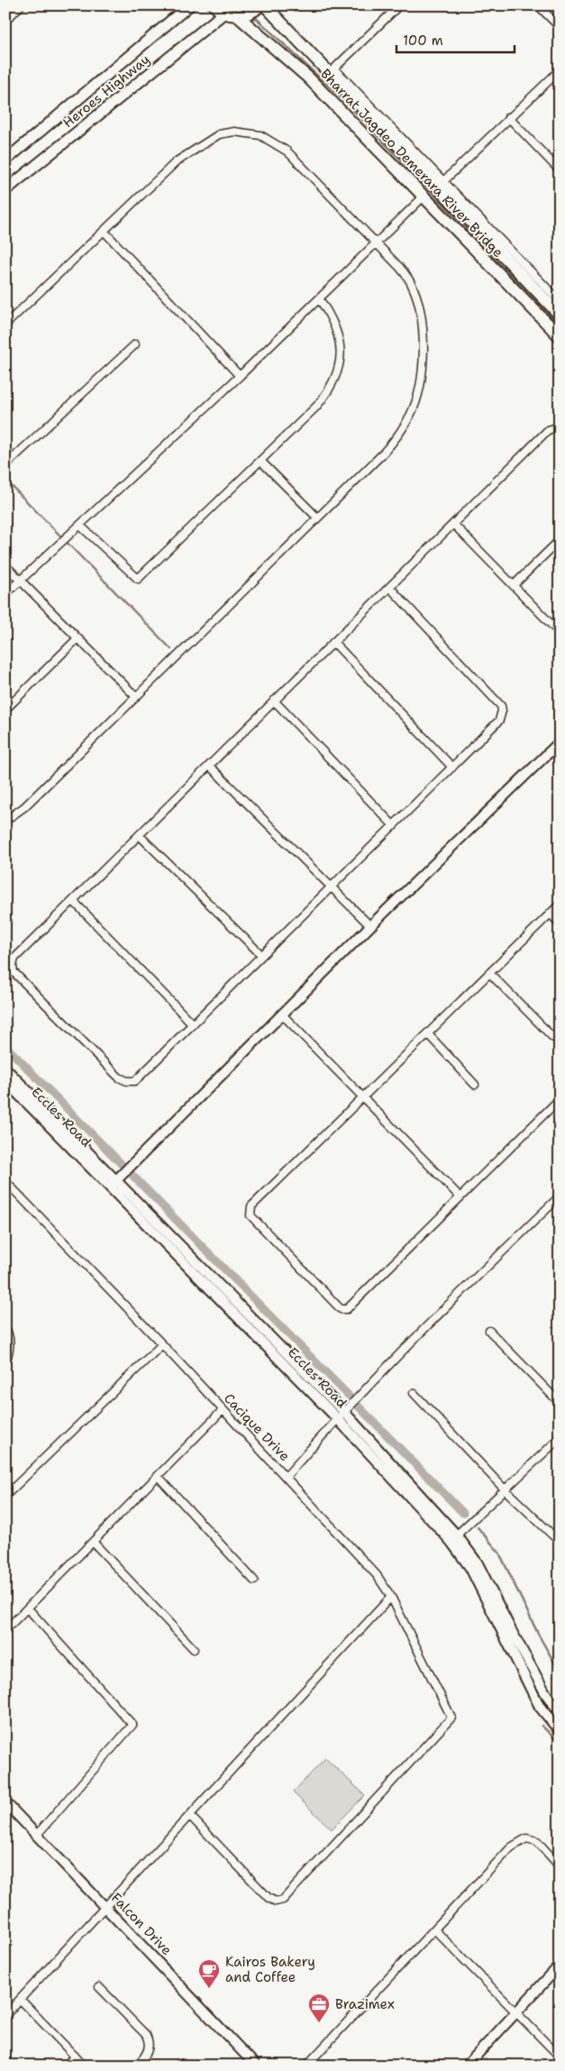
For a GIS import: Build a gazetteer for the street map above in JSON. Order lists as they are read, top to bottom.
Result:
{
  "streets": {
    "main road": ["Heroes Highway", "Bharrat Jagdeo Demerara River Bridge"],
    "street": ["Eccles Road", "Cacique Drive", "Falcon Drive"]
  },
  "places": {
    "cafe": ["Kairos Bakery and Coffee"],
    "office": ["Brazimex"]
  },
  "scale_bar": "100 m"
}
